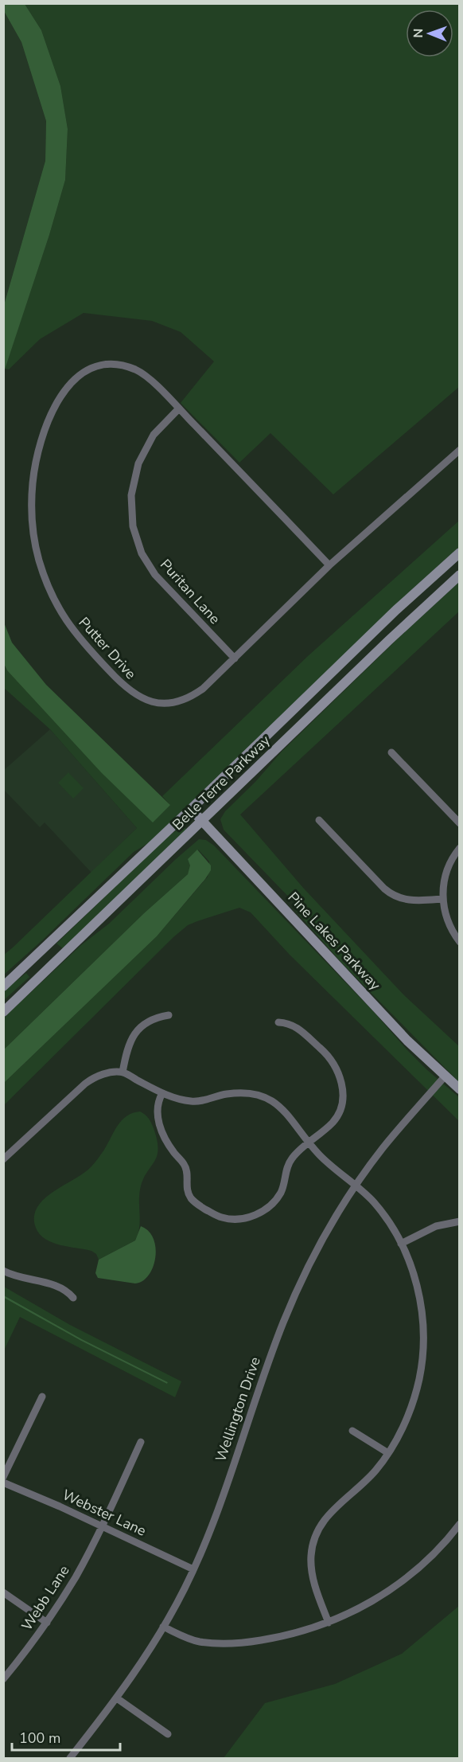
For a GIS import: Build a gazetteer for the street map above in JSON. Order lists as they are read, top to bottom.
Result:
{
  "streets": {
    "main road": ["Belle Terre Parkway", "Pine Lakes Parkway"],
    "street": [
      "Puritan Lane",
      "Putter Drive",
      "Wellington Drive",
      "Webster Lane",
      "Webb Lane"
    ]
  },
  "crossings": [
    ["Puritan Lane", "Putter Drive"],
    ["Belle Terre Parkway", "Pine Lakes Parkway"],
    ["Pine Lakes Parkway", "Wellington Drive"],
    ["Wellington Drive", "Webster Lane"],
    ["Webster Lane", "Webb Lane"]
  ],
  "scale_bar": "100 m",
  "north": "left"
}
